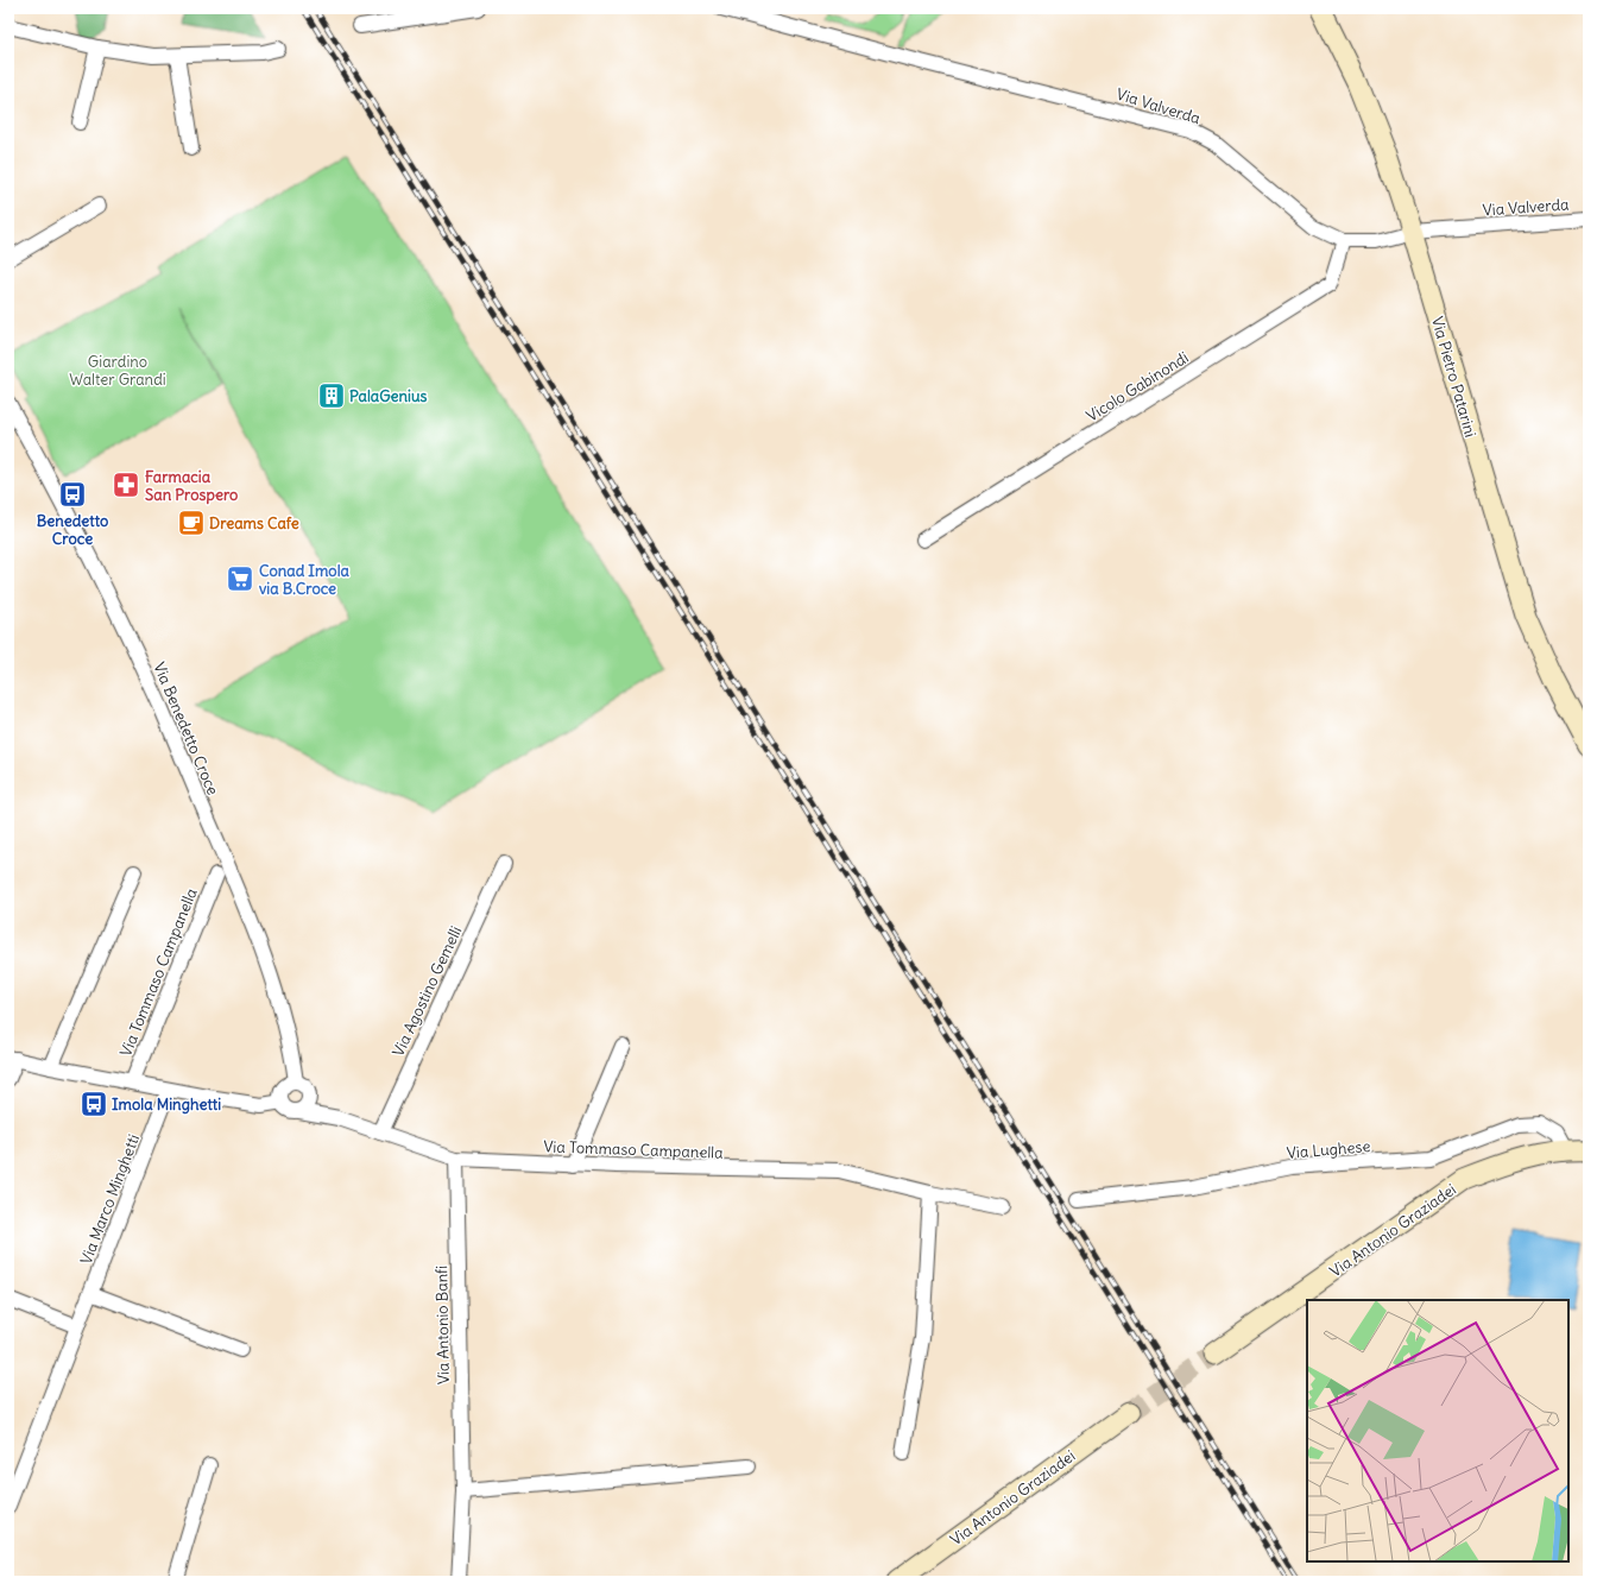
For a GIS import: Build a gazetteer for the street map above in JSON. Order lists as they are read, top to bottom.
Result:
{
  "streets": {
    "main road": ["Via Pietro Patarini", "Via Antonio Graziadei"],
    "street": [
      "Via Valverda",
      "Vicolo Gabinondi",
      "Via Benedetto Croce",
      "Via Tommaso Campanella",
      "Via Agostino Gemelli",
      "Via Lughese",
      "Via Marco Minghetti",
      "Via Antonio Banfi"
    ]
  },
  "crossings": [
    ["Via Valverda", "Via Pietro Patarini"],
    ["Via Valverda", "Vicolo Gabinondi"],
    ["Via Benedetto Croce", "Via Tommaso Campanella"],
    ["Via Tommaso Campanella", "Via Agostino Gemelli"],
    ["Via Tommaso Campanella", "Via Antonio Banfi"],
    ["Via Lughese", "Via Antonio Graziadei"]
  ],
  "parks": ["Giardino Walter Grandi"],
  "places": {
    "building": ["PalaGenius"],
    "pharmacy": ["Farmacia San Prospero"],
    "bus stop": ["Benedetto Croce", "Imola Minghetti"],
    "cafe": ["Dreams Cafe"],
    "supermarket": ["Conad Imola via B.Croce"]
  }
}
